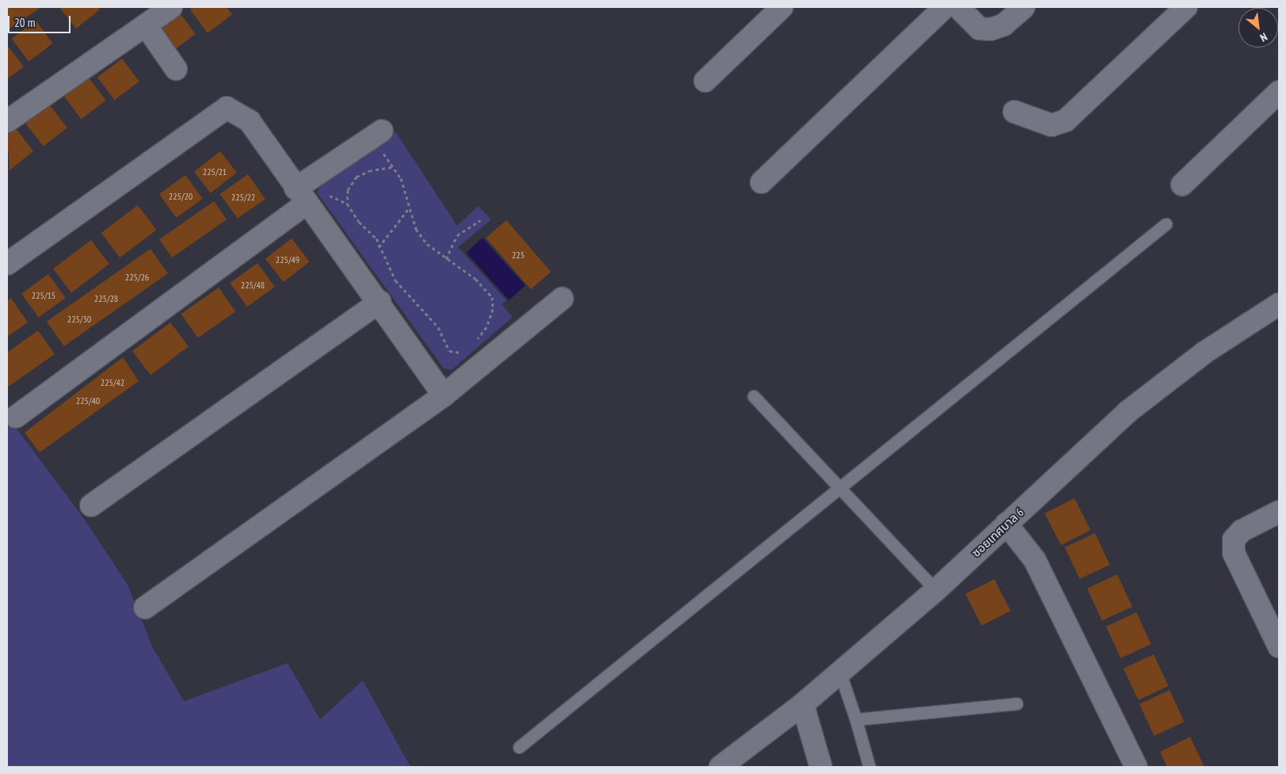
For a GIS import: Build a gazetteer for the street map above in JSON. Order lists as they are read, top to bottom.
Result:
{
  "streets": {
    "street": ["ซอยเทศบาล 6"]
  },
  "house_numbers": [
    "225/21",
    "225/20",
    "225/22",
    "225",
    "225/49",
    "225/26",
    "225/48",
    "225/15",
    "225/28",
    "225/30",
    "225/42",
    "225/40"
  ],
  "scale_bar": "20 m",
  "north": "bottom right"
}
